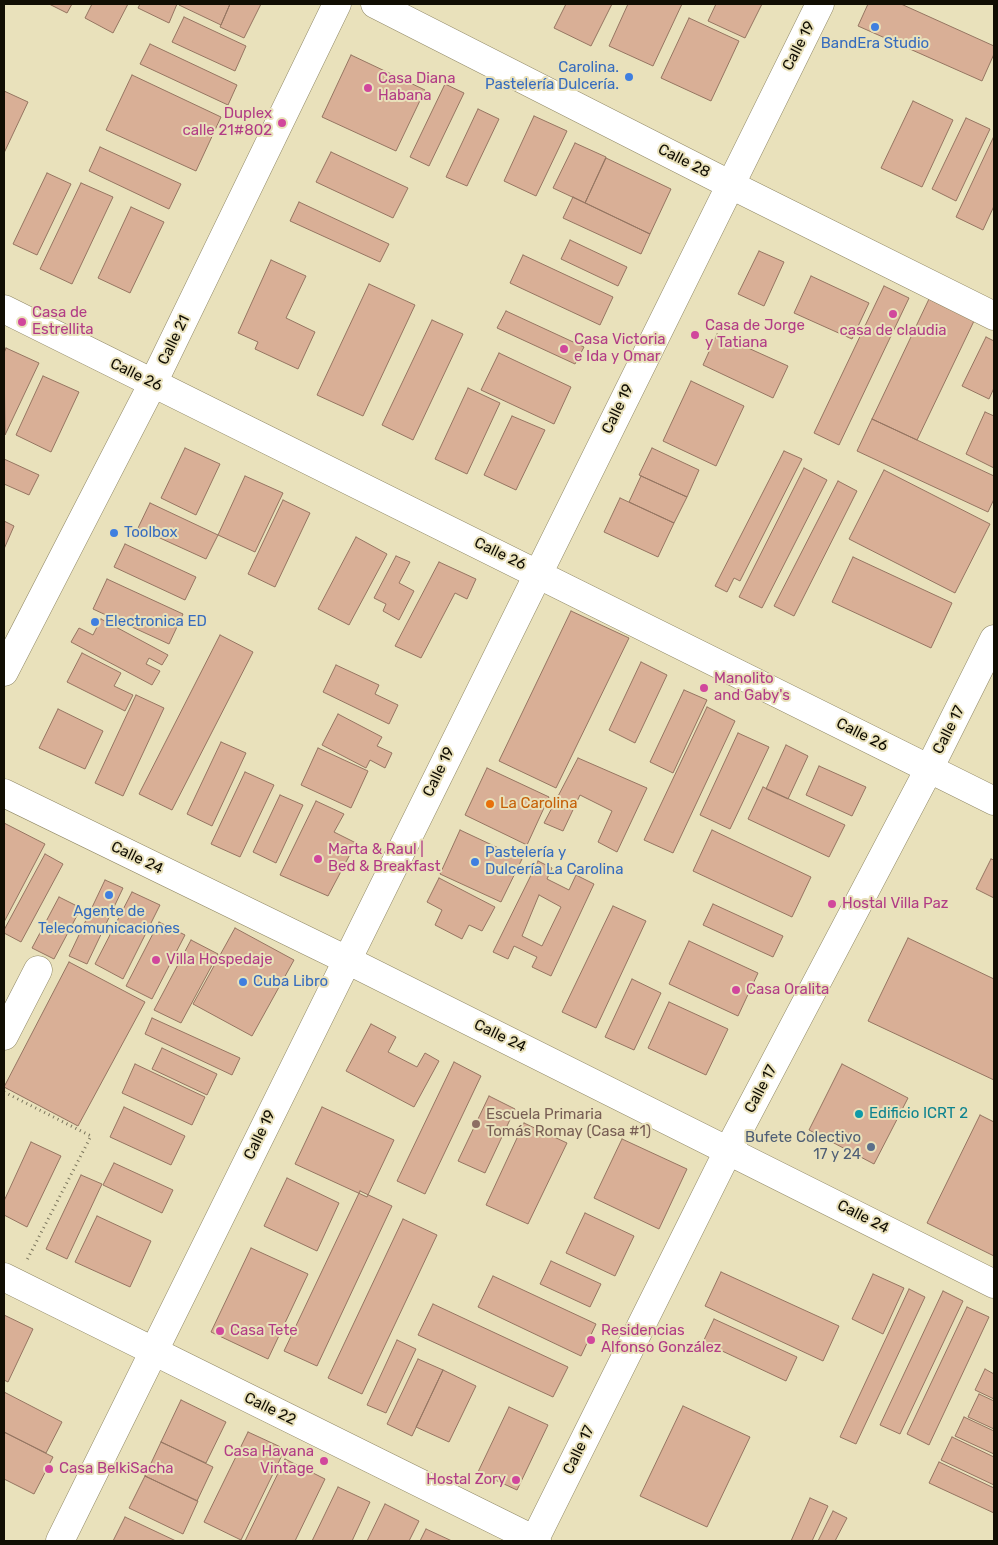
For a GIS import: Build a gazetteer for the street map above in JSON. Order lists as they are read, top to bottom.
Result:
{
  "streets": {
    "street": [
      "Calle 19",
      "Calle 28",
      "Calle 21",
      "Calle 26",
      "Calle 17",
      "Calle 24",
      "Calle 22"
    ]
  },
  "crossings": [
    ["Calle 19", "Calle 28"],
    ["Calle 19", "Calle 26"],
    ["Calle 19", "Calle 24"],
    ["Calle 19", "Calle 22"],
    ["Calle 21", "Calle 26"],
    ["Calle 26", "Calle 17"],
    ["Calle 17", "Calle 24"],
    ["Calle 17", "Calle 22"]
  ],
  "places": [
    "BandEra Studio",
    "Carolina. Pastelería Dulcería.",
    "Casa Diana Habana",
    "Duplex calle 21#802",
    "casa de claudia",
    "Casa de Estrellita",
    "Casa de Jorge y Tatiana",
    "Casa Victoria e Ida y Omar",
    "Toolbox",
    "Electronica ED",
    "Manolito and Gaby's",
    "La Carolina",
    "Marta & Raul | Bed & Breakfast",
    "Pastelería y Dulcería La Carolina",
    "Agente de Telecomunicaciones",
    "Hostal Villa Paz",
    "Villa Hospedaje",
    "Cuba Libro",
    "Casa Oralita",
    "Edificio ICRT 2",
    "Escuela Primaria Tomás Romay (Casa #1)",
    "Bufete Colectivo 17 y 24",
    "Casa Tete",
    "Residencias Alfonso González",
    "Casa Havana Vintage",
    "Casa BelkiSacha",
    "Hostal Zory"
  ]
}
